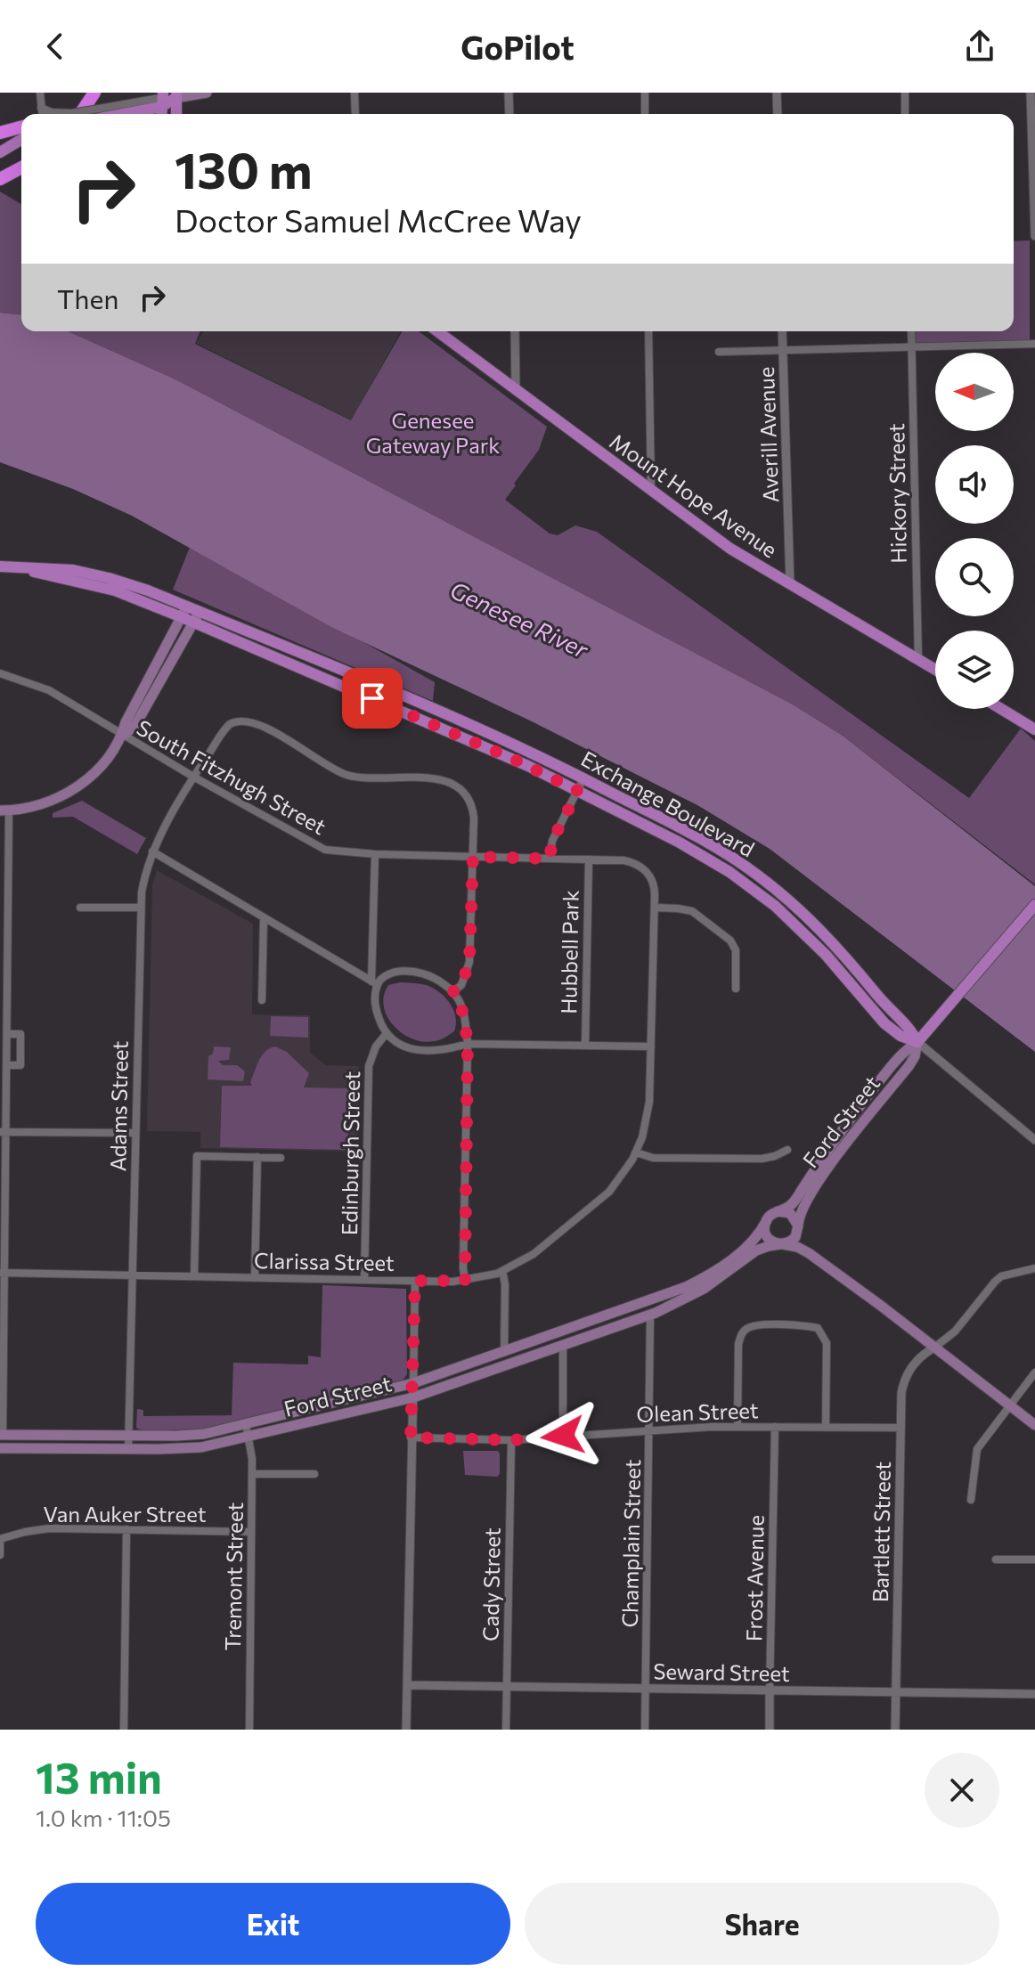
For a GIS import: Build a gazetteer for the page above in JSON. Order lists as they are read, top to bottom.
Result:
{
  "streets": {
    "main road": ["Mount Hope Avenue", "Exchange Boulevard", "Ford Street"],
    "street": [
      "Averill Avenue",
      "Hickory Street",
      "South Fitzhugh Street",
      "Hubbell Park",
      "Adams Street",
      "Edinburgh Street",
      "Clarissa Street",
      "Olean Street",
      "Van Auker Street",
      "Bartlett Street",
      "Champlain Street",
      "Tremont Street",
      "Frost Avenue",
      "Cady Street",
      "Seward Street"
    ]
  },
  "crossings": [
    ["Averill Avenue", "Mount Hope Avenue"],
    ["Hickory Street", "Mount Hope Avenue"],
    ["South Fitzhugh Street", "Hubbell Park"],
    ["South Fitzhugh Street", "Adams Street"],
    ["South Fitzhugh Street", "Clarissa Street"],
    ["Exchange Boulevard", "Ford Street"],
    ["Hubbell Park", "Clarissa Street"],
    ["Adams Street", "Ford Street"],
    ["Adams Street", "Edinburgh Street"],
    ["Adams Street", "Clarissa Street"],
    ["Ford Street", "Champlain Street"],
    ["Ford Street", "Tremont Street"],
    ["Edinburgh Street", "Clarissa Street"],
    ["Olean Street", "Bartlett Street"],
    ["Olean Street", "Champlain Street"],
    ["Olean Street", "Frost Avenue"],
    ["Olean Street", "Cady Street"],
    ["Van Auker Street", "Tremont Street"],
    ["Bartlett Street", "Seward Street"],
    ["Champlain Street", "Seward Street"],
    ["Frost Avenue", "Seward Street"],
    ["Cady Street", "Seward Street"]
  ],
  "water": ["Genesee River"],
  "parks": ["Genesee Gateway Park"],
  "north": "left",
  "page": {
    "header": "GoPilot",
    "turn": ["130 m", "Doctor Samuel McCree Way"],
    "then": "Then",
    "heading": ["13 min", "1.0 km · 11:05"],
    "buttons": ["Exit", "Share"]
  }
}
